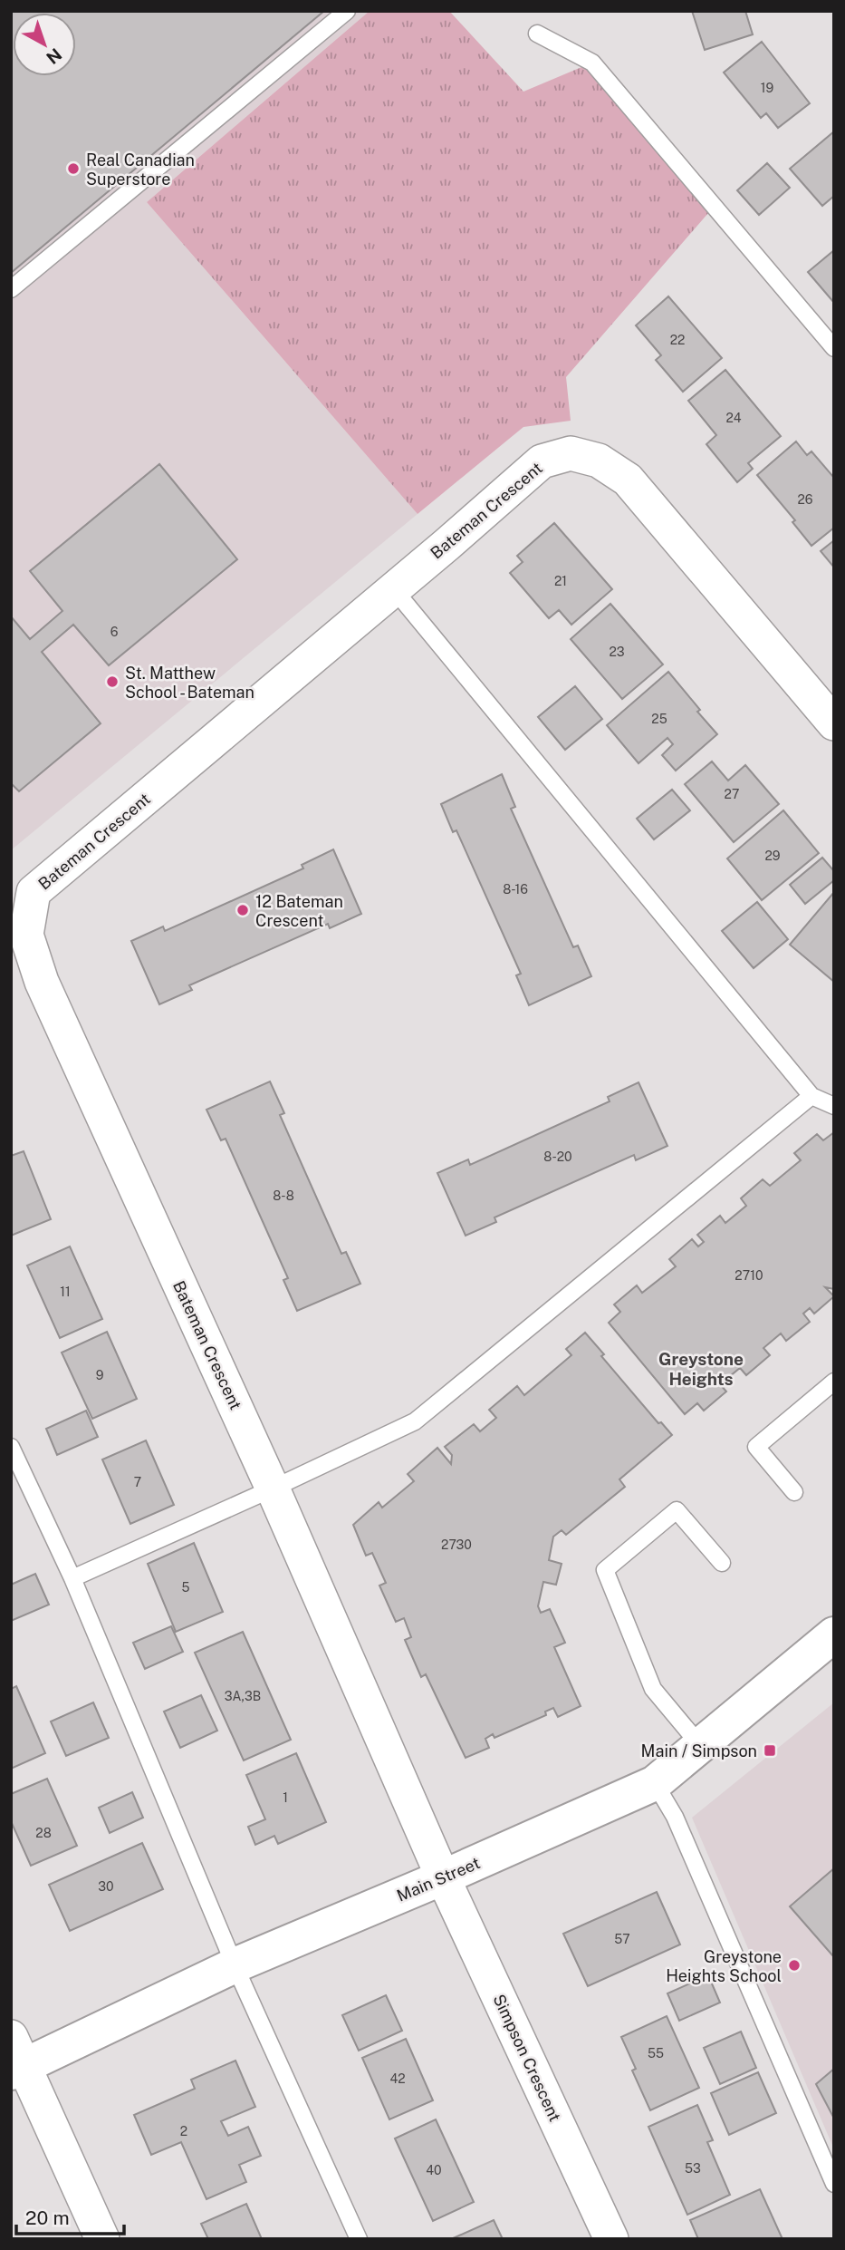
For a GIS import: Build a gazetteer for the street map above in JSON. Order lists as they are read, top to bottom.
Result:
{
  "streets": {
    "street": ["Bateman Crescent", "Main Street", "Simpson Crescent"]
  },
  "crossings": [
    ["Bateman Crescent", "Main Street"],
    ["Bateman Crescent", "Simpson Crescent"],
    ["Main Street", "Simpson Crescent"]
  ],
  "districts": ["Greystone Heights"],
  "places": {
    "other": [
      "Real Canadian Superstore",
      "St. Matthew School - Bateman",
      "12 Bateman Crescent",
      "Greystone Heights School"
    ],
    "transit": ["Main / Simpson"]
  },
  "house_numbers": [
    "19",
    "22",
    "24",
    "26",
    "21",
    "6",
    "23",
    "25",
    "27",
    "29",
    "8-16",
    "8-20",
    "8-8",
    "2710",
    "11",
    "9",
    "7",
    "2730",
    "5",
    "3A,3B",
    "1",
    "28",
    "30",
    "57",
    "55",
    "42",
    "2",
    "53",
    "40"
  ],
  "scale_bar": "20 m",
  "north": "bottom right"
}
